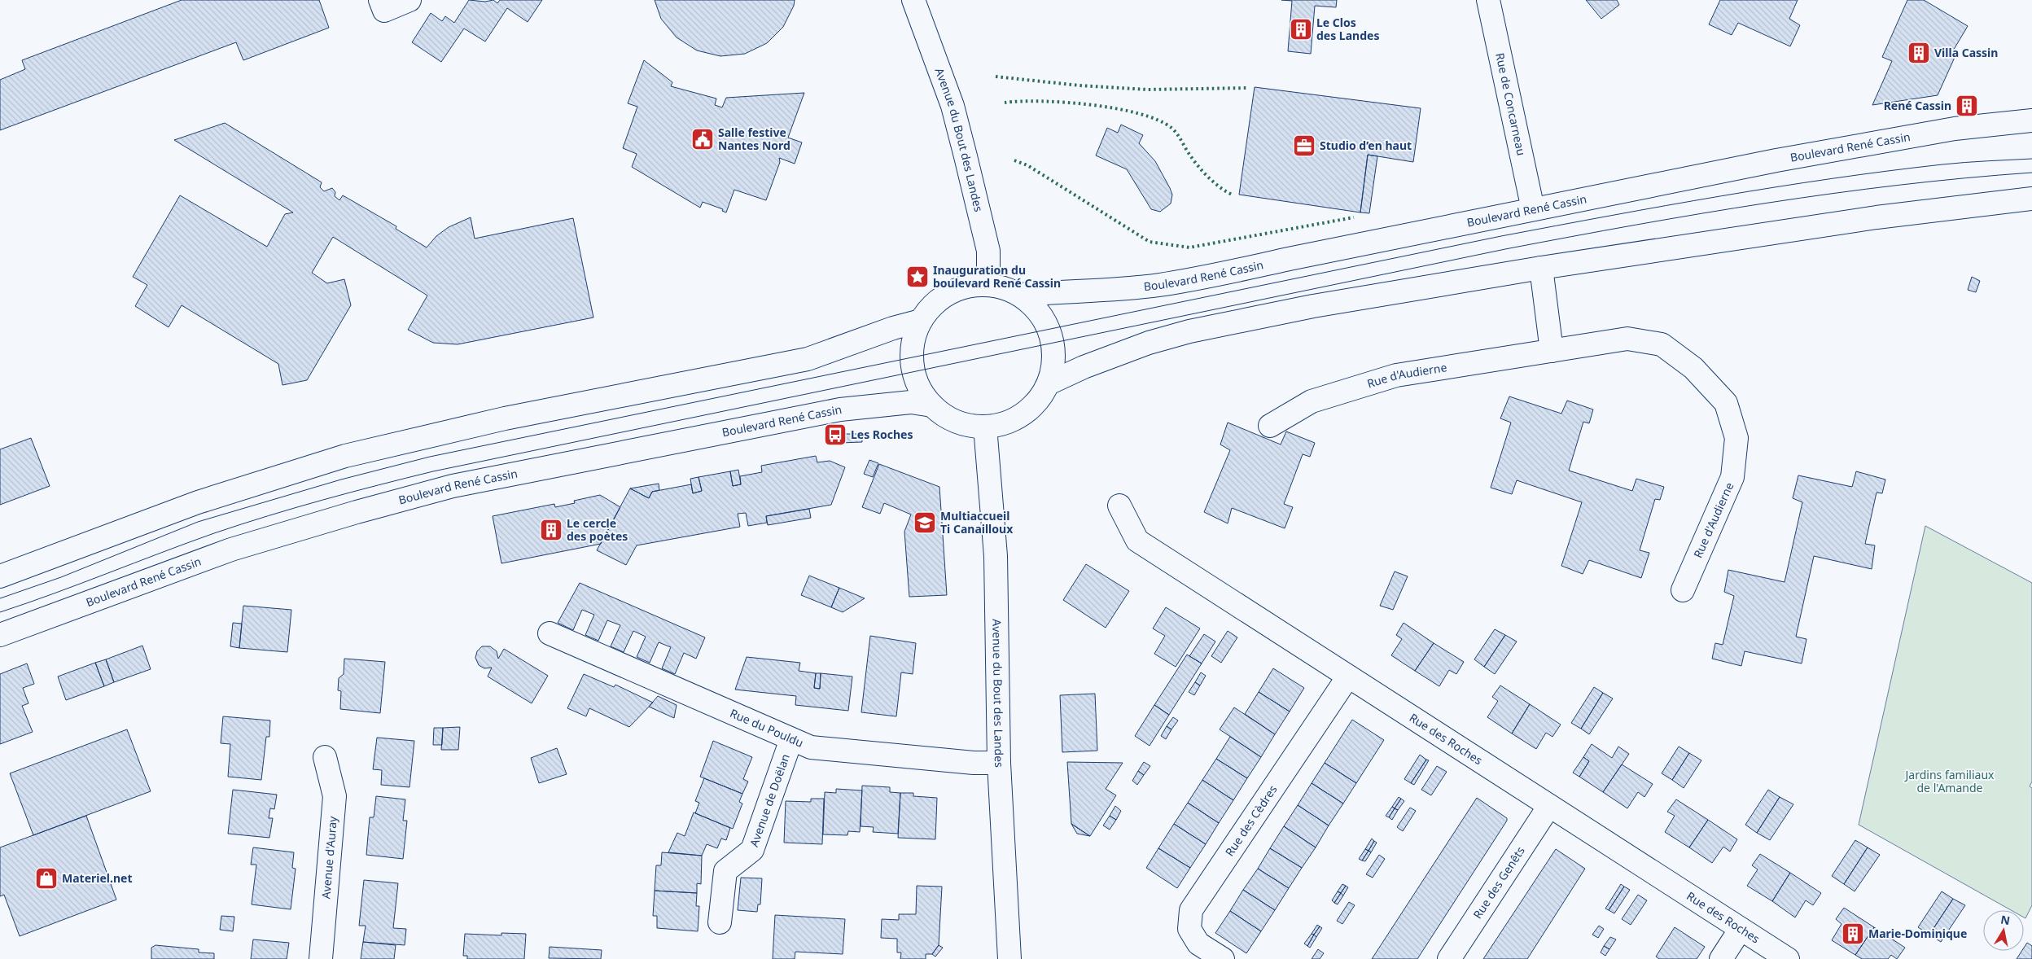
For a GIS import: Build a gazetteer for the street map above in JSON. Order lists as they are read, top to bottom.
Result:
{
  "streets": {
    "main road": [
      "Rue de Concarneau",
      "Avenue du Bout des Landes",
      "Boulevard René Cassin",
      "Rue d'Audierne",
      "Rue du Pouldu",
      "Rue des Roches",
      "Avenue de Doëlan",
      "Rue des Cèdres",
      "Avenue d'Auray",
      "Rue des Genêts"
    ]
  },
  "crossings": [
    ["Rue de Concarneau", "Boulevard René Cassin"],
    ["Avenue du Bout des Landes", "Boulevard René Cassin"],
    ["Avenue du Bout des Landes", "Rue du Pouldu"],
    ["Rue du Pouldu", "Avenue de Doëlan"],
    ["Rue des Roches", "Rue des Cèdres"],
    ["Rue des Roches", "Rue des Genêts"]
  ],
  "parks": ["Jardins familiaux de l'Amande"],
  "places": {
    "building": [
      "Le Clos des Landes",
      "Villa Cassin",
      "René Cassin",
      "Le cercle des poètes",
      "Marie-Dominique"
    ],
    "public building": ["Salle festive Nantes Nord"],
    "office": ["Studio d’en haut"],
    "place": ["Inauguration du boulevard René Cassin"],
    "bus stop": ["Les Roches"],
    "school or university": ["Multiaccueil Ti Canailloux"],
    "shop": ["Materiel.net"]
  },
  "north": "top"
}
